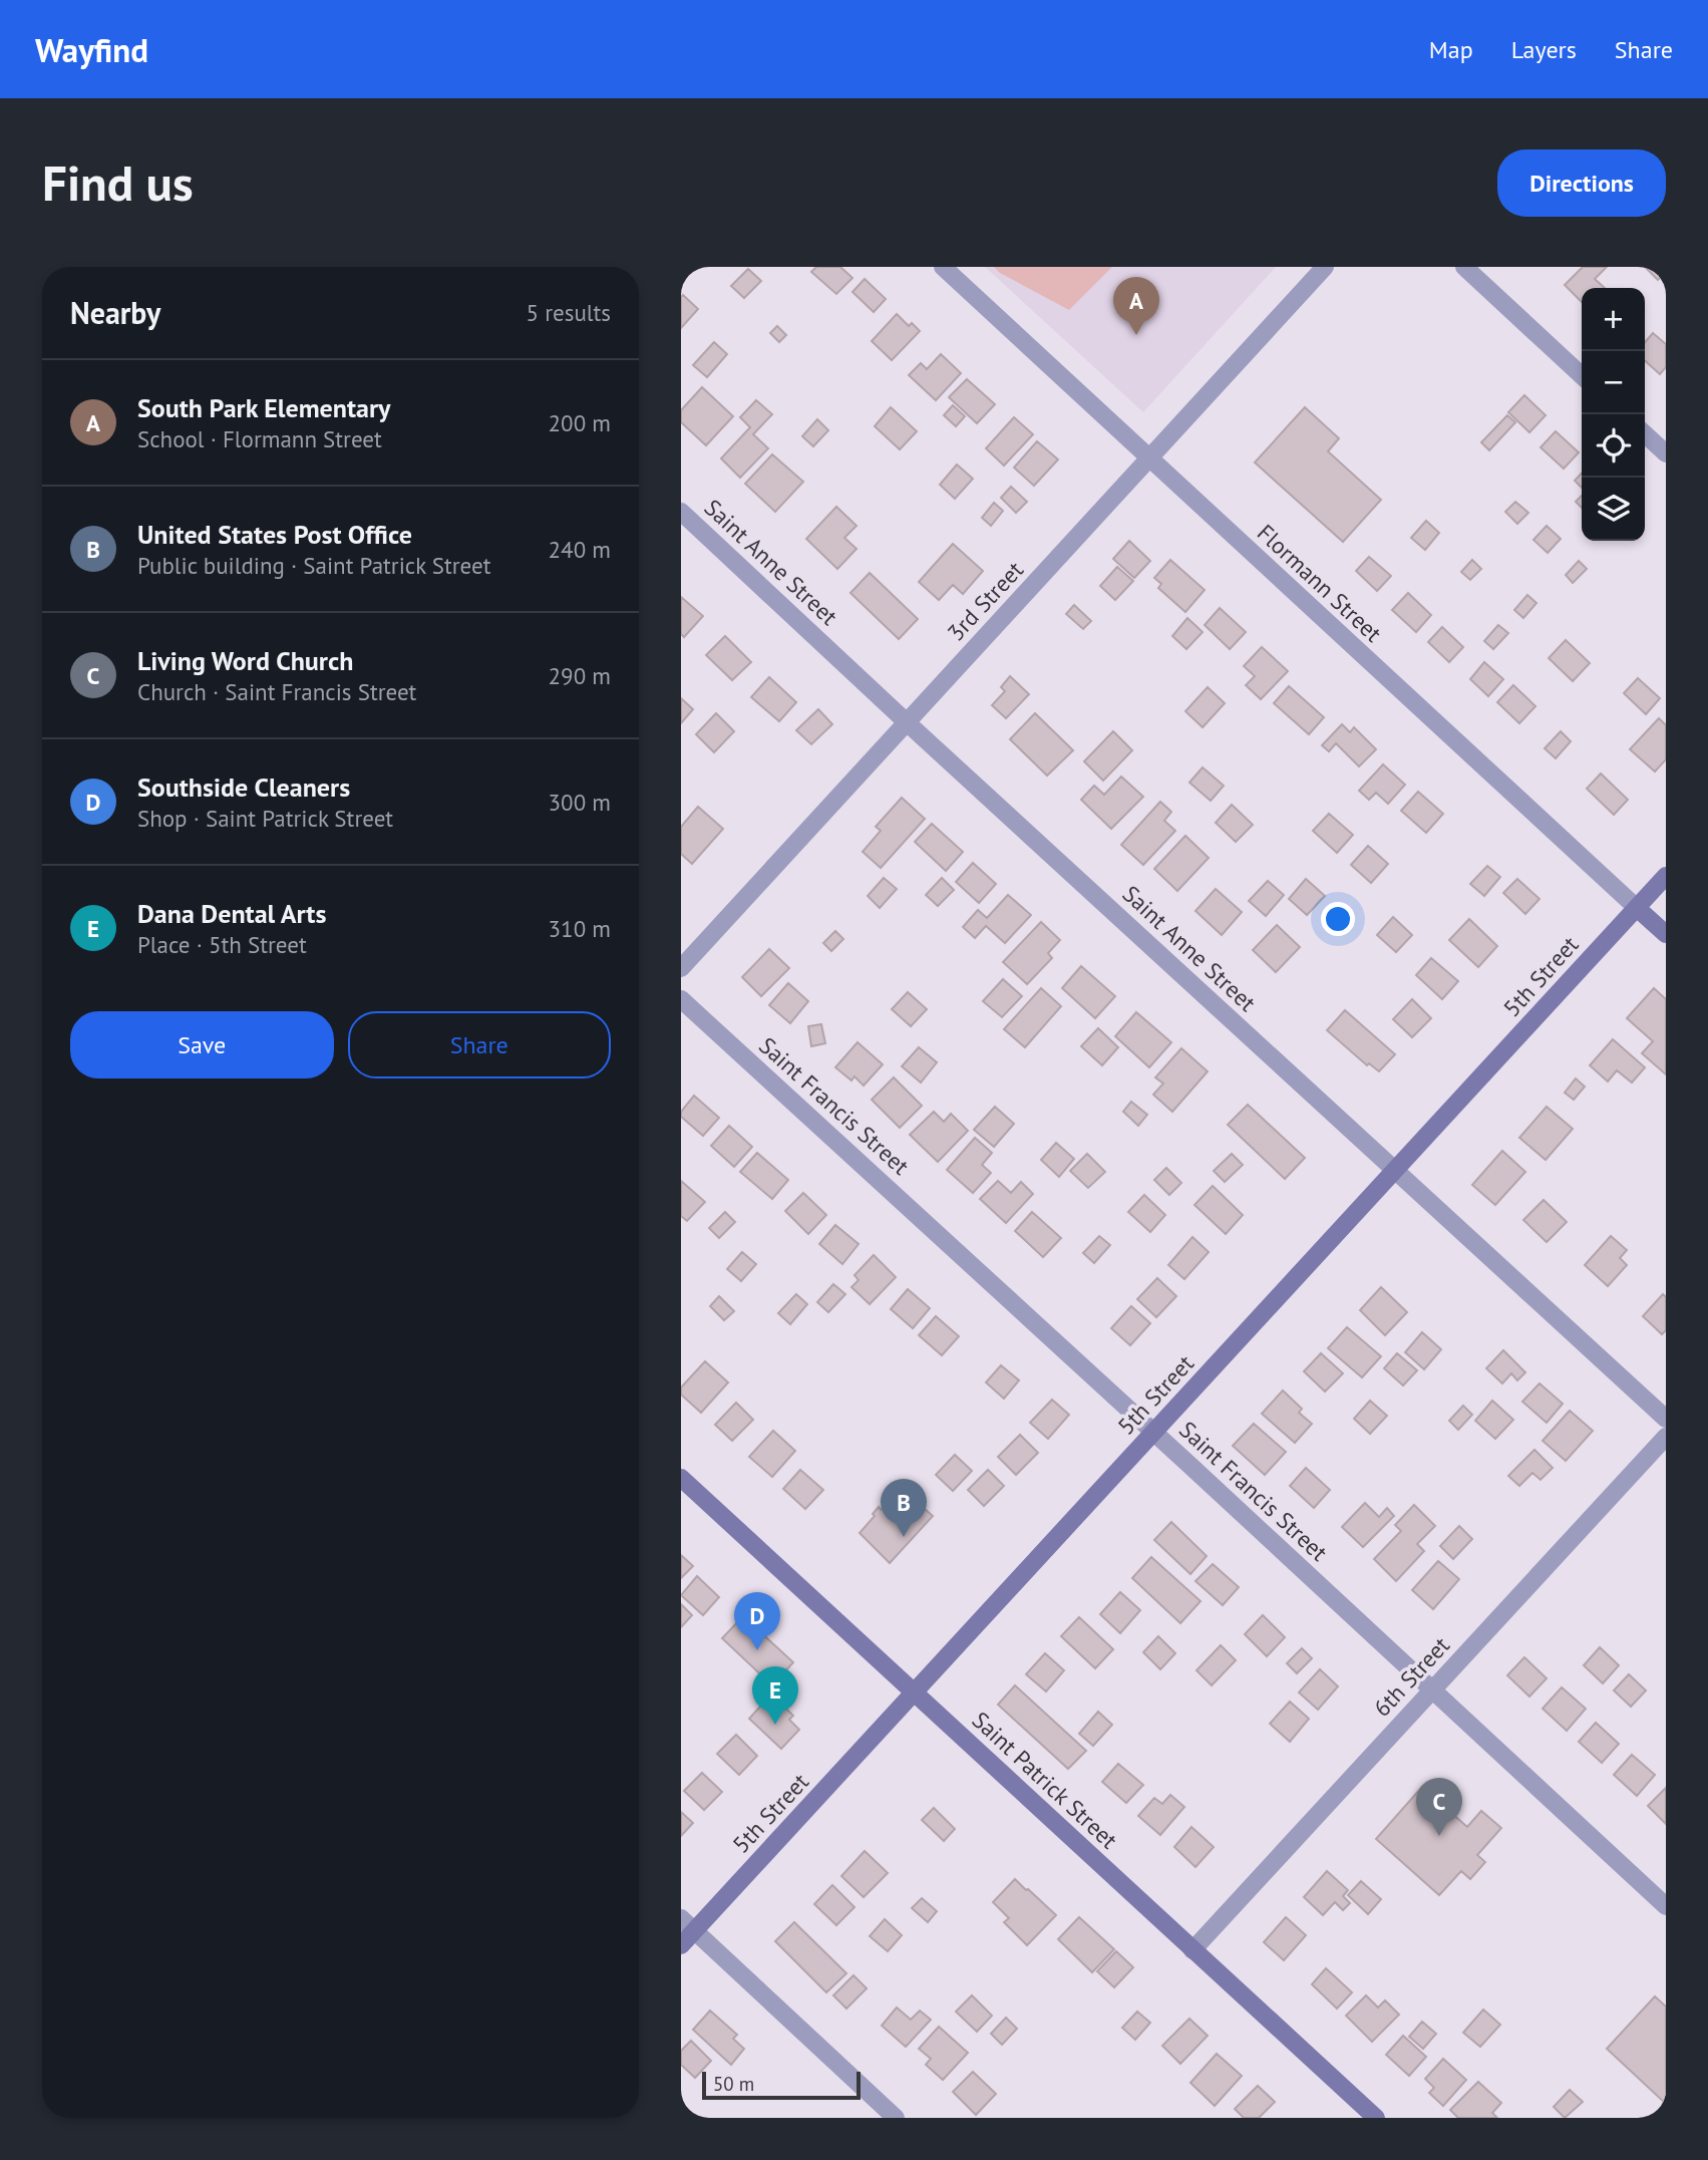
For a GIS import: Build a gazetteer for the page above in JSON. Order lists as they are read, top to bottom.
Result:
{
  "streets": {
    "main road": ["Flormann Street", "5th Street", "Saint Patrick Street"],
    "street": [
      "Saint Anne Street",
      "3rd Street",
      "Saint Francis Street",
      "6th Street"
    ]
  },
  "crossings": [
    ["Saint Anne Street", "3rd Street"],
    ["Saint Anne Street", "5th Street"],
    ["Flormann Street", "3rd Street"],
    ["Flormann Street", "5th Street"],
    ["5th Street", "Saint Francis Street"],
    ["5th Street", "Saint Patrick Street"],
    ["Saint Francis Street", "6th Street"],
    ["6th Street", "Saint Patrick Street"]
  ],
  "scale_bar": "50 m",
  "page": {
    "header": "Wayfind",
    "nav": ["Map", "Layers", "Share"],
    "buttons": [
      "Directions",
      ["Save", "Share"]
    ],
    "title": "Find us",
    "heading": ["Nearby", "5 results"],
    "pins": [
      "A",
      "B",
      "D",
      "E",
      "C"
    ],
    "map_buttons": ["+", "−"],
    "list": [
      {
        "mark": "A",
        "name": "South Park Elementary",
        "note": "School · Flormann Street",
        "value": "200 m"
      },
      {
        "mark": "B",
        "name": "United States Post Office",
        "note": "Public building · Saint Patrick Street",
        "value": "240 m"
      },
      {
        "mark": "C",
        "name": "Living Word Church",
        "note": "Church · Saint Francis Street",
        "value": "290 m"
      },
      {
        "mark": "D",
        "name": "Southside Cleaners",
        "note": "Shop · Saint Patrick Street",
        "value": "300 m"
      },
      {
        "mark": "E",
        "name": "Dana Dental Arts",
        "note": "Place · 5th Street",
        "value": "310 m"
      }
    ],
    "scale": "50 m"
  }
}
